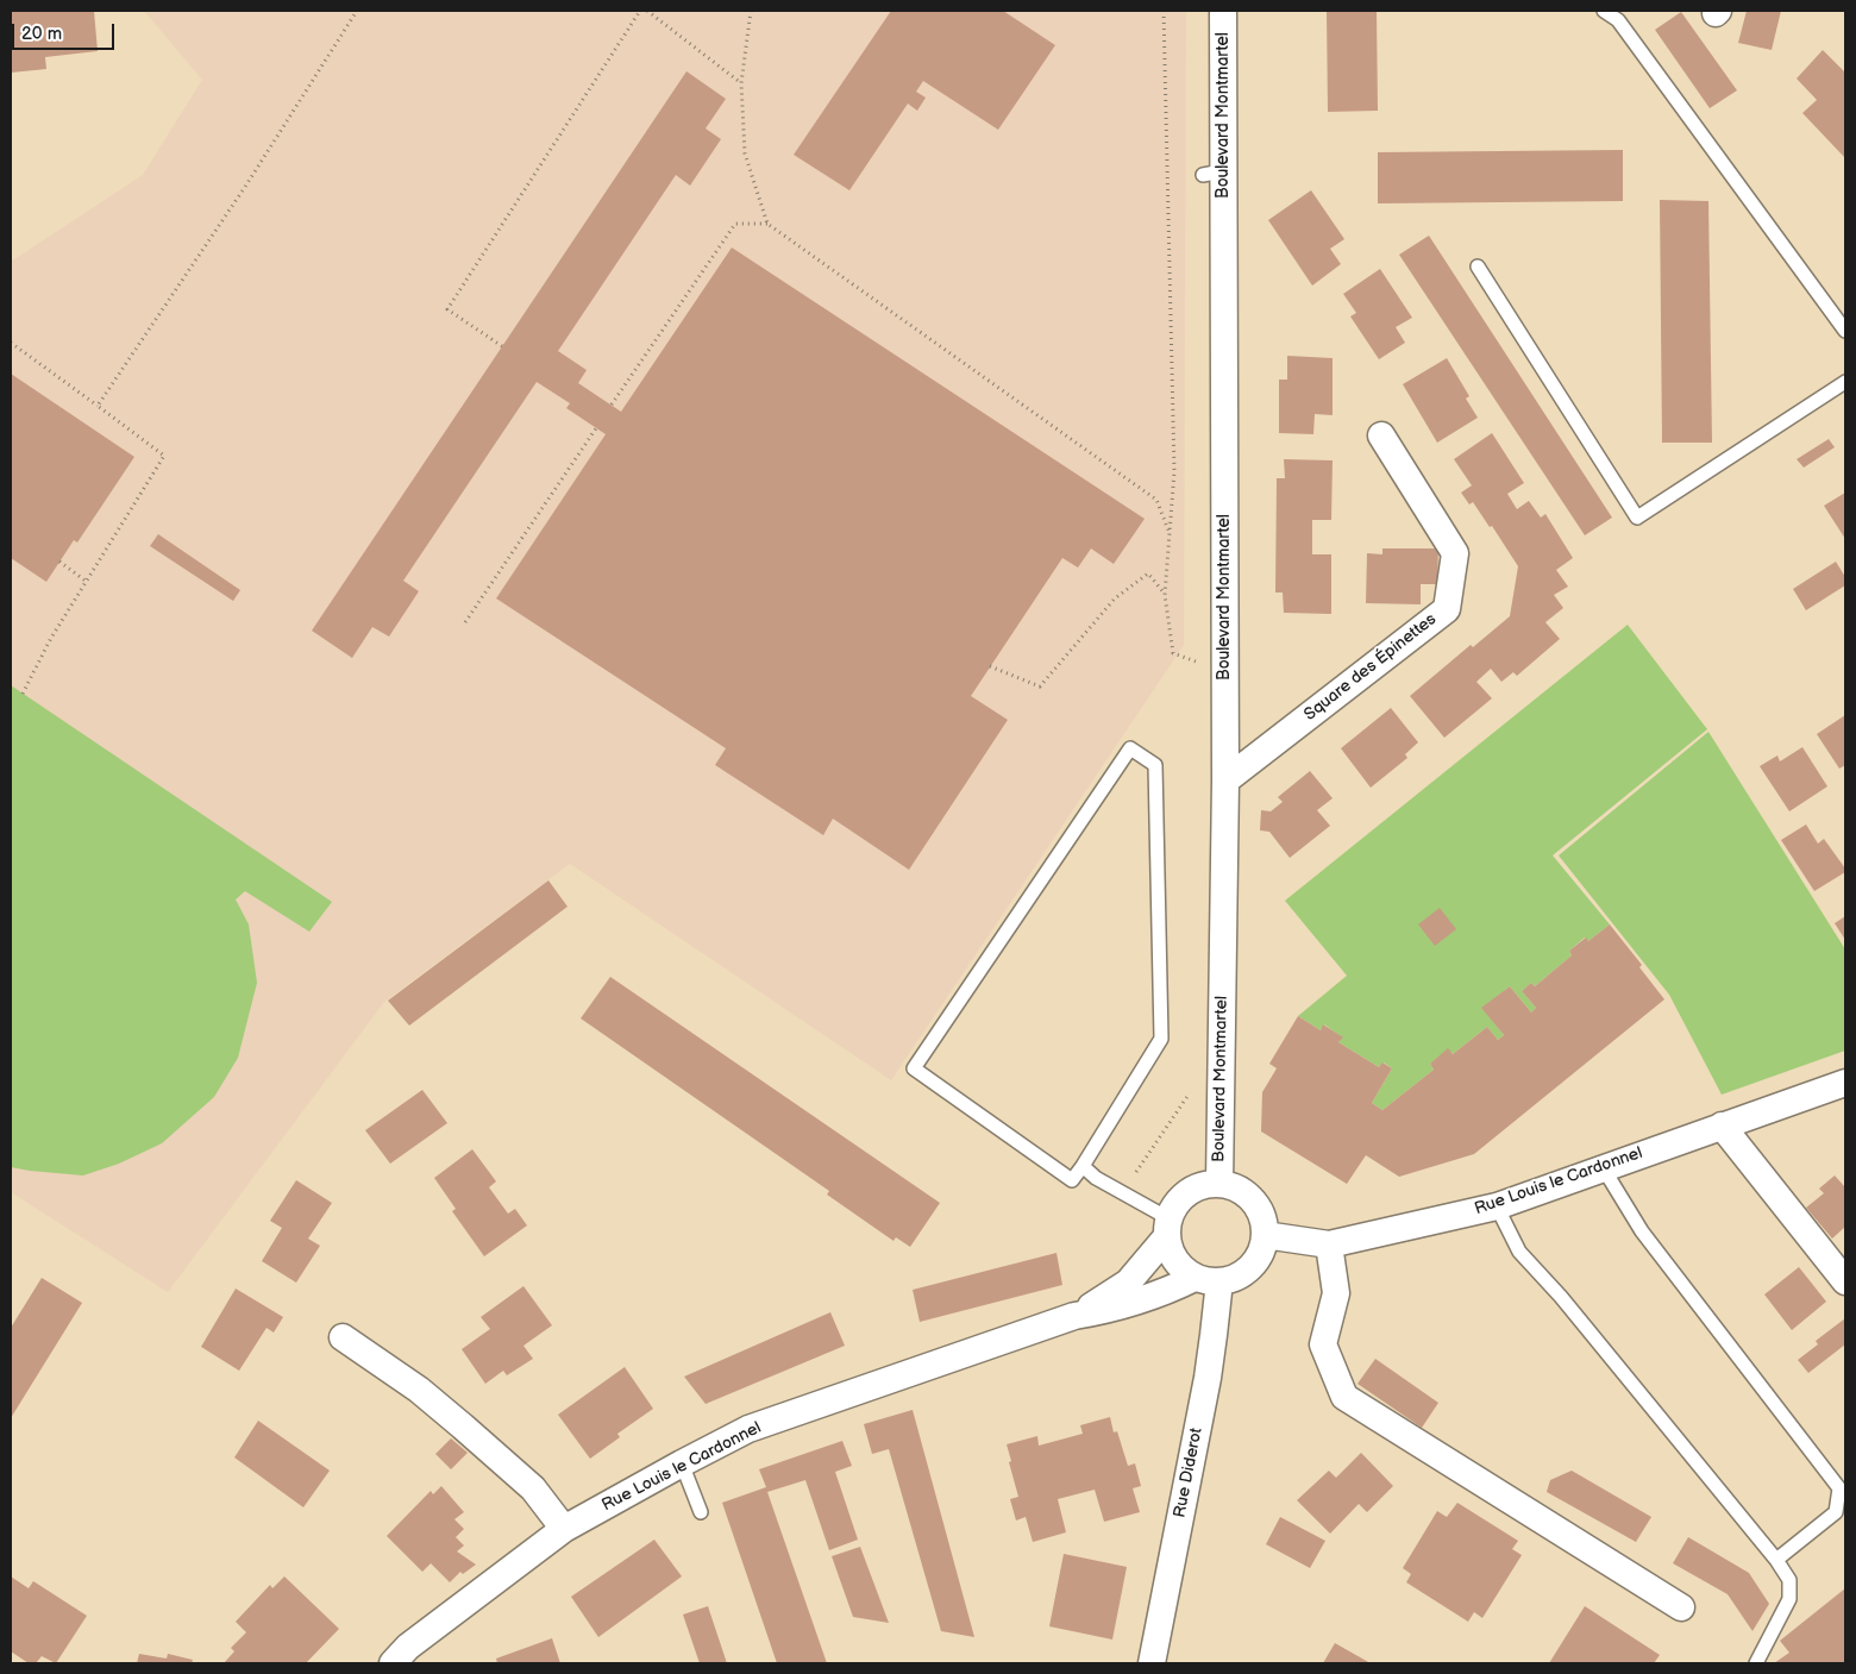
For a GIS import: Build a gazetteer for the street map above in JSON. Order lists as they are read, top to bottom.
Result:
{
  "streets": {
    "street": [
      "Boulevard Montmartel",
      "Square des Épinettes",
      "Rue Louis le Cardonnel",
      "Rue Diderot"
    ]
  },
  "crossings": [
    ["Boulevard Montmartel", "Square des Épinettes"],
    ["Boulevard Montmartel", "Rue Louis le Cardonnel"],
    ["Boulevard Montmartel", "Rue Diderot"],
    ["Rue Louis le Cardonnel", "Rue Diderot"]
  ],
  "scale_bar": "20 m"
}
